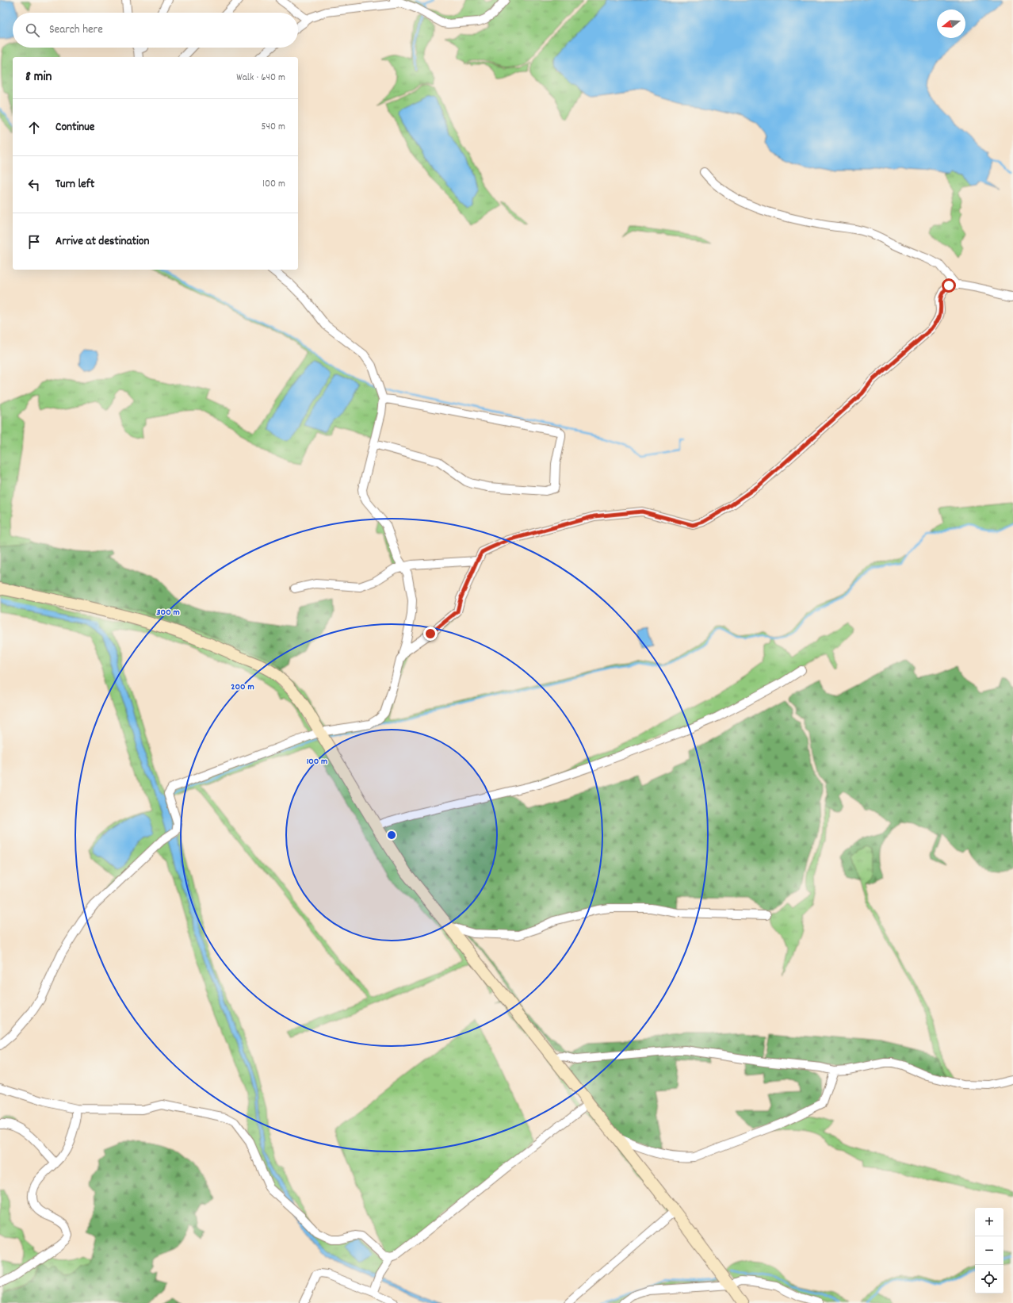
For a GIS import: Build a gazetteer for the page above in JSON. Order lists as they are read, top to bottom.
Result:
{
  "north": "left",
  "page": {
    "search": "Search here",
    "heading": ["8 min", "Walk · 640 m"],
    "list": [
      ["Continue", "540 m"],
      ["Turn left", "100 m"],
      "Arrive at destination"
    ],
    "map_buttons": ["+", "−"]
  },
  "rings": ["300 m", "200 m", "100 m"]
}
